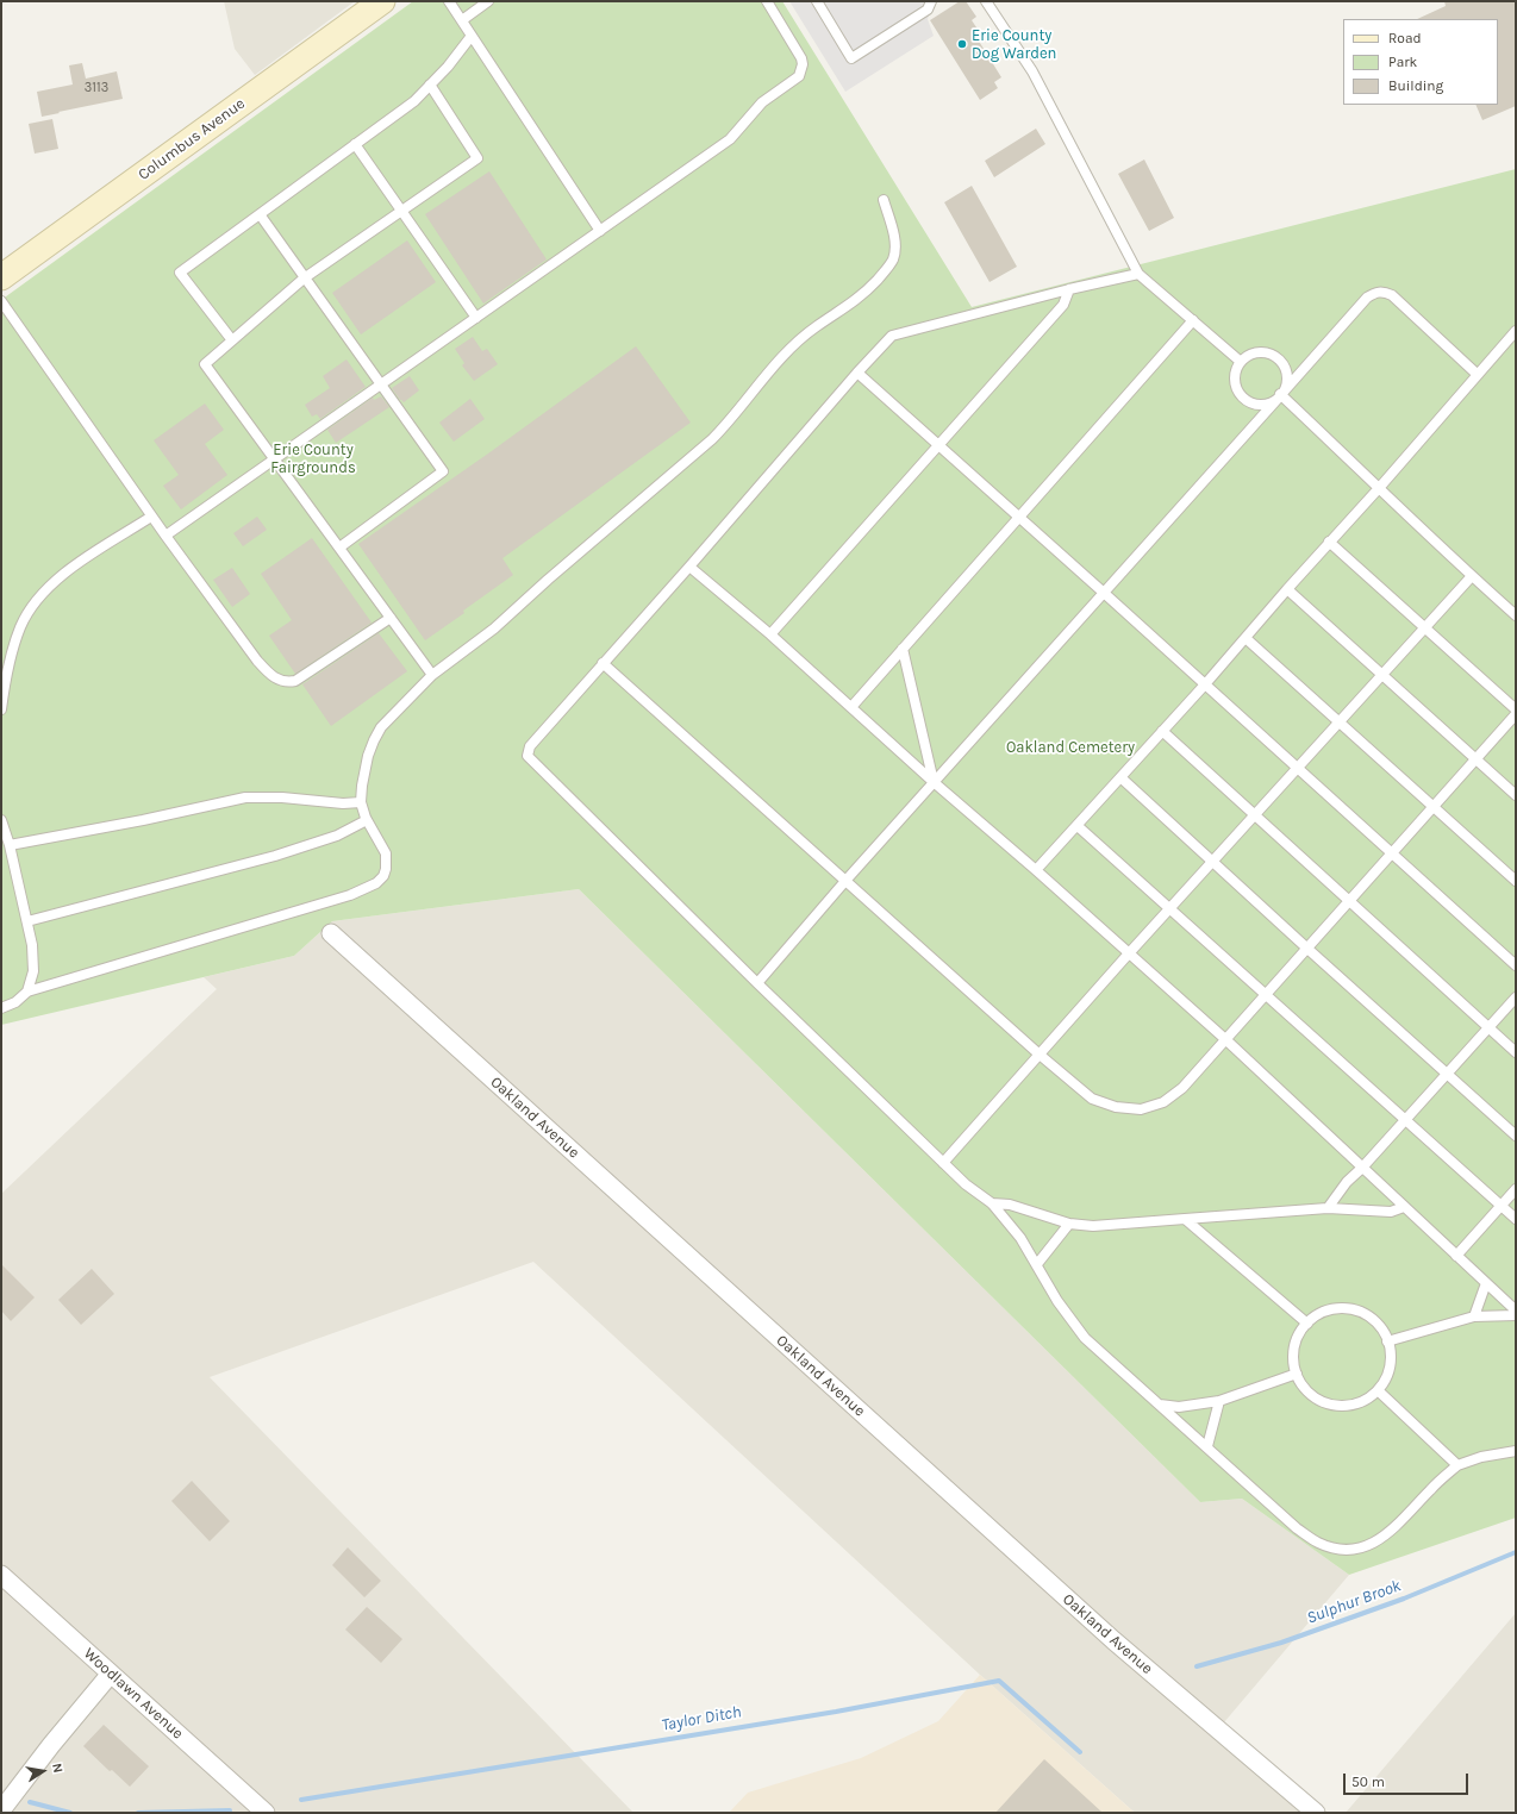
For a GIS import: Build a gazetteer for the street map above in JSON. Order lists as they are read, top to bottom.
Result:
{
  "streets": {
    "main road": ["Columbus Avenue"],
    "street": ["Oakland Avenue", "Woodlawn Avenue"]
  },
  "water": ["Sulphur Brook", "Taylor Ditch"],
  "parks": ["Erie County Fairgrounds", "Oakland Cemetery"],
  "places": ["Erie County Dog Warden"],
  "house_numbers": ["3113"],
  "legend": ["Road", "Park", "Building"],
  "scale_bar": "50 m",
  "north": "right"
}
